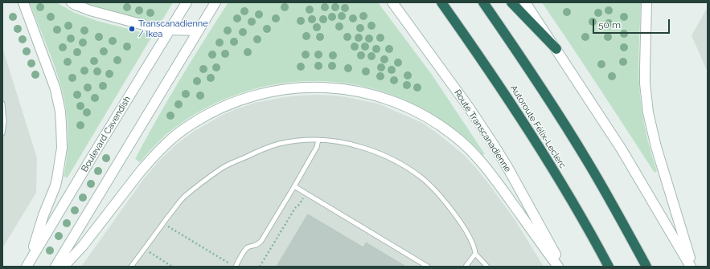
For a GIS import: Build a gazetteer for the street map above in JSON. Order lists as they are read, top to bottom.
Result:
{
  "streets": {
    "highway": ["Autoroute Félix-Leclerc"],
    "main road": ["Route Transcanadienne", "Boulevard Cavendish"]
  },
  "places": ["Transcanadienne / Ikea"],
  "scale_bar": "50 m"
}
